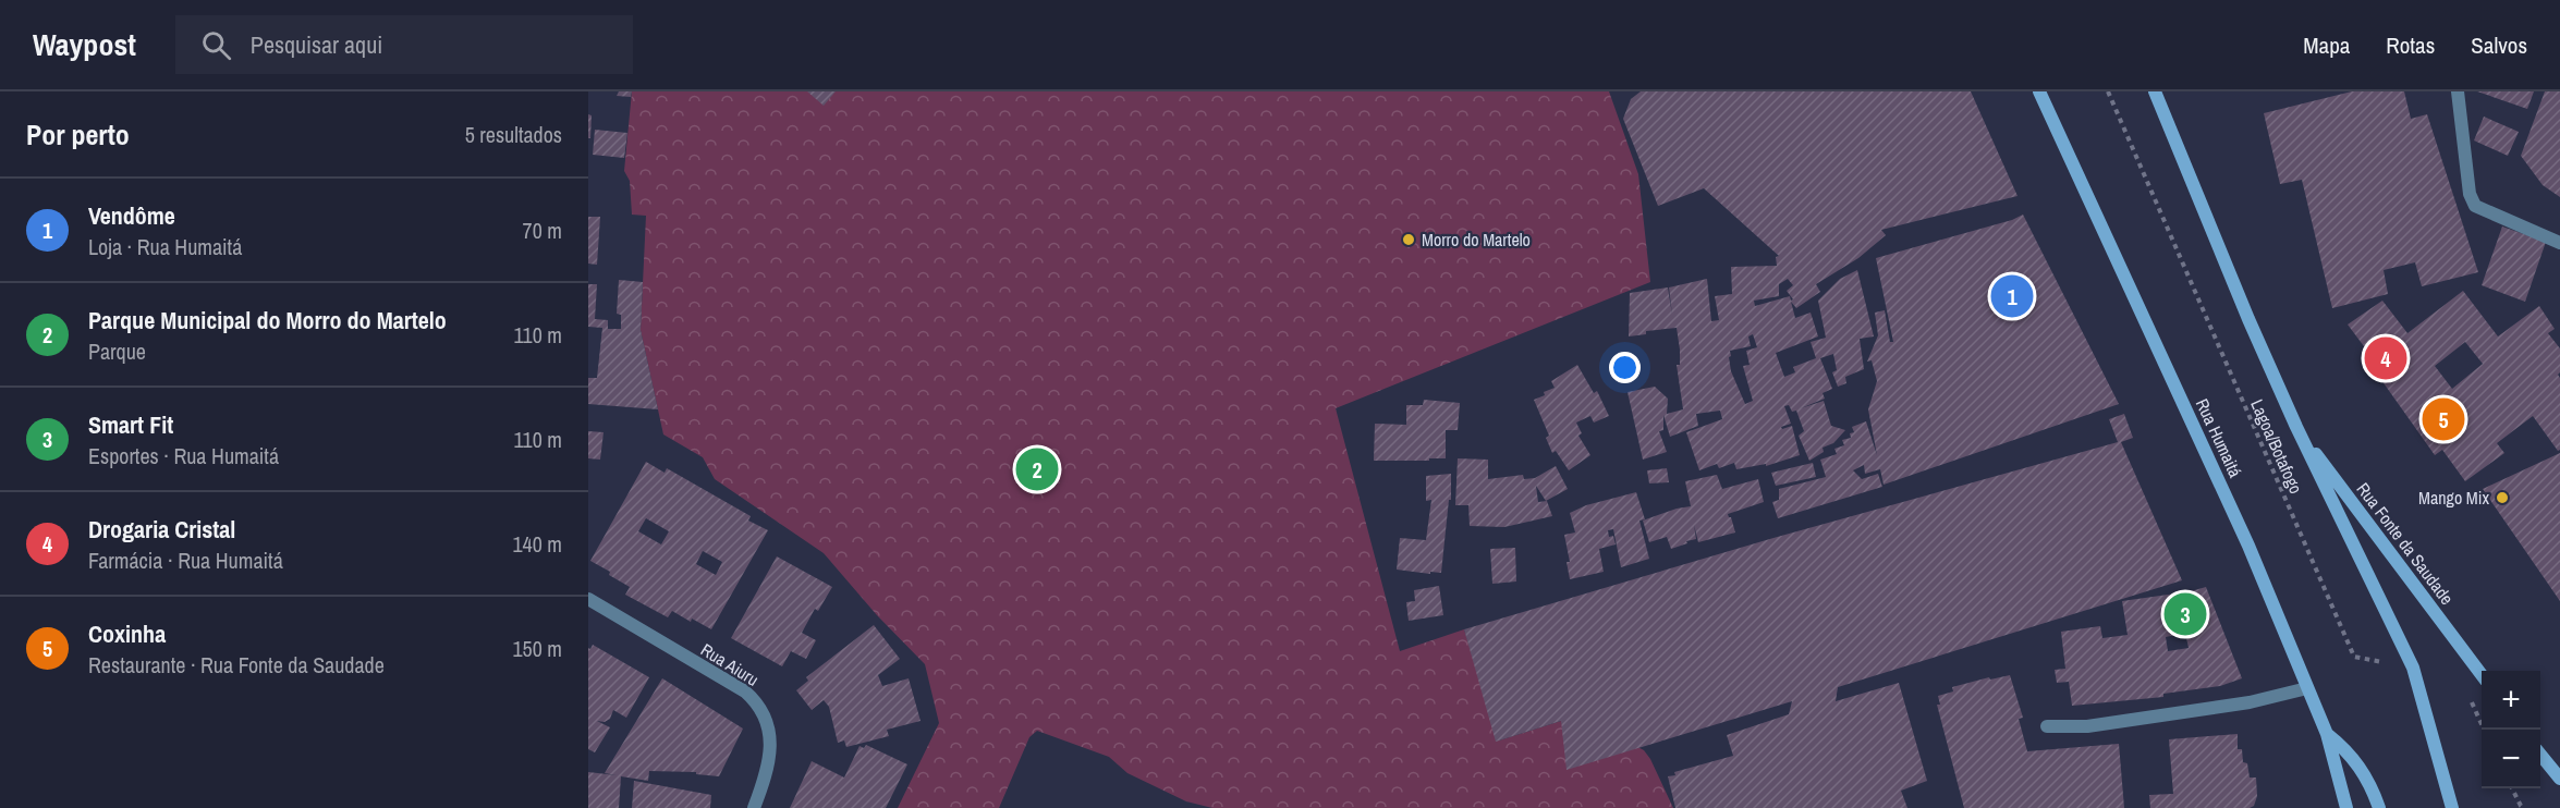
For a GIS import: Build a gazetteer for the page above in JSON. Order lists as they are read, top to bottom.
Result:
{
  "streets": {
    "main road": ["Rua Humaitá", "Rua Fonte da Saudade"],
    "street": ["Rua Aiuru"],
    "path": ["Lagoa/Botafogo"]
  },
  "places": ["Morro do Martelo", "Mango Mix"],
  "page": {
    "header": "Waypost",
    "search": "Pesquisar aqui",
    "nav": ["Mapa", "Rotas", "Salvos"],
    "heading": ["Por perto", "5 resultados"],
    "list": [
      {
        "mark": "1",
        "name": "Vendôme",
        "note": "Loja · Rua Humaitá",
        "value": "70 m"
      },
      {
        "mark": "2",
        "name": "Parque Municipal do Morro do Martelo",
        "note": "Parque",
        "value": "110 m"
      },
      {
        "mark": "3",
        "name": "Smart Fit",
        "note": "Esportes · Rua Humaitá",
        "value": "110 m"
      },
      {
        "mark": "4",
        "name": "Drogaria Cristal",
        "note": "Farmácia · Rua Humaitá",
        "value": "140 m"
      },
      {
        "mark": "5",
        "name": "Coxinha",
        "note": "Restaurante · Rua Fonte da Saudade",
        "value": "150 m"
      }
    ],
    "pins": [
      "1",
      "4",
      "5",
      "2",
      "3"
    ],
    "map_buttons": ["+", "−"]
  }
}
